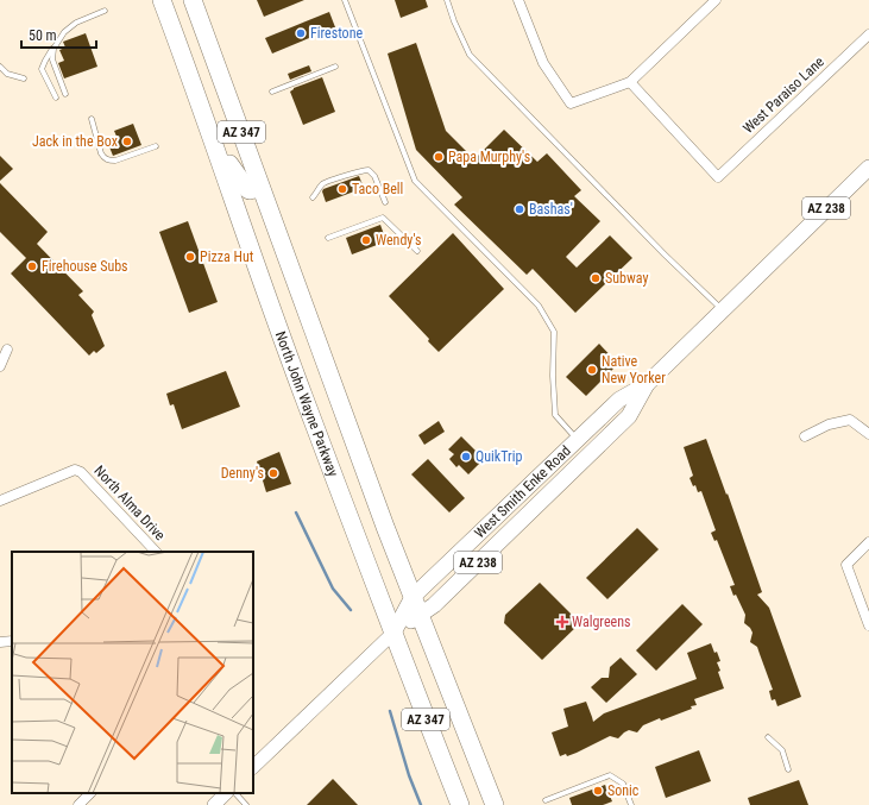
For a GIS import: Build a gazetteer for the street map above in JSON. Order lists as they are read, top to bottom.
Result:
{
  "streets": {
    "highway": ["AZ 347", "North John Wayne Parkway"],
    "main road": ["AZ 238", "West Smith Enke Road"],
    "street": ["West Paraiso Lane", "North Alma Drive"]
  },
  "crossings": [
    ["AZ 347", "West Smith Enke Road"],
    ["North John Wayne Parkway", "West Smith Enke Road"]
  ],
  "places": {
    "other": [
      "Firestone",
      "Jack in the Box",
      "Papa Murphy's",
      "Taco Bell",
      "Bashas'",
      "Wendy's",
      "Pizza Hut",
      "Firehouse Subs",
      "Subway",
      "Native New Yorker",
      "QuikTrip",
      "Denny's",
      "Sonic"
    ],
    "health": ["Walgreens"]
  },
  "scale_bar": "50 m"
}
